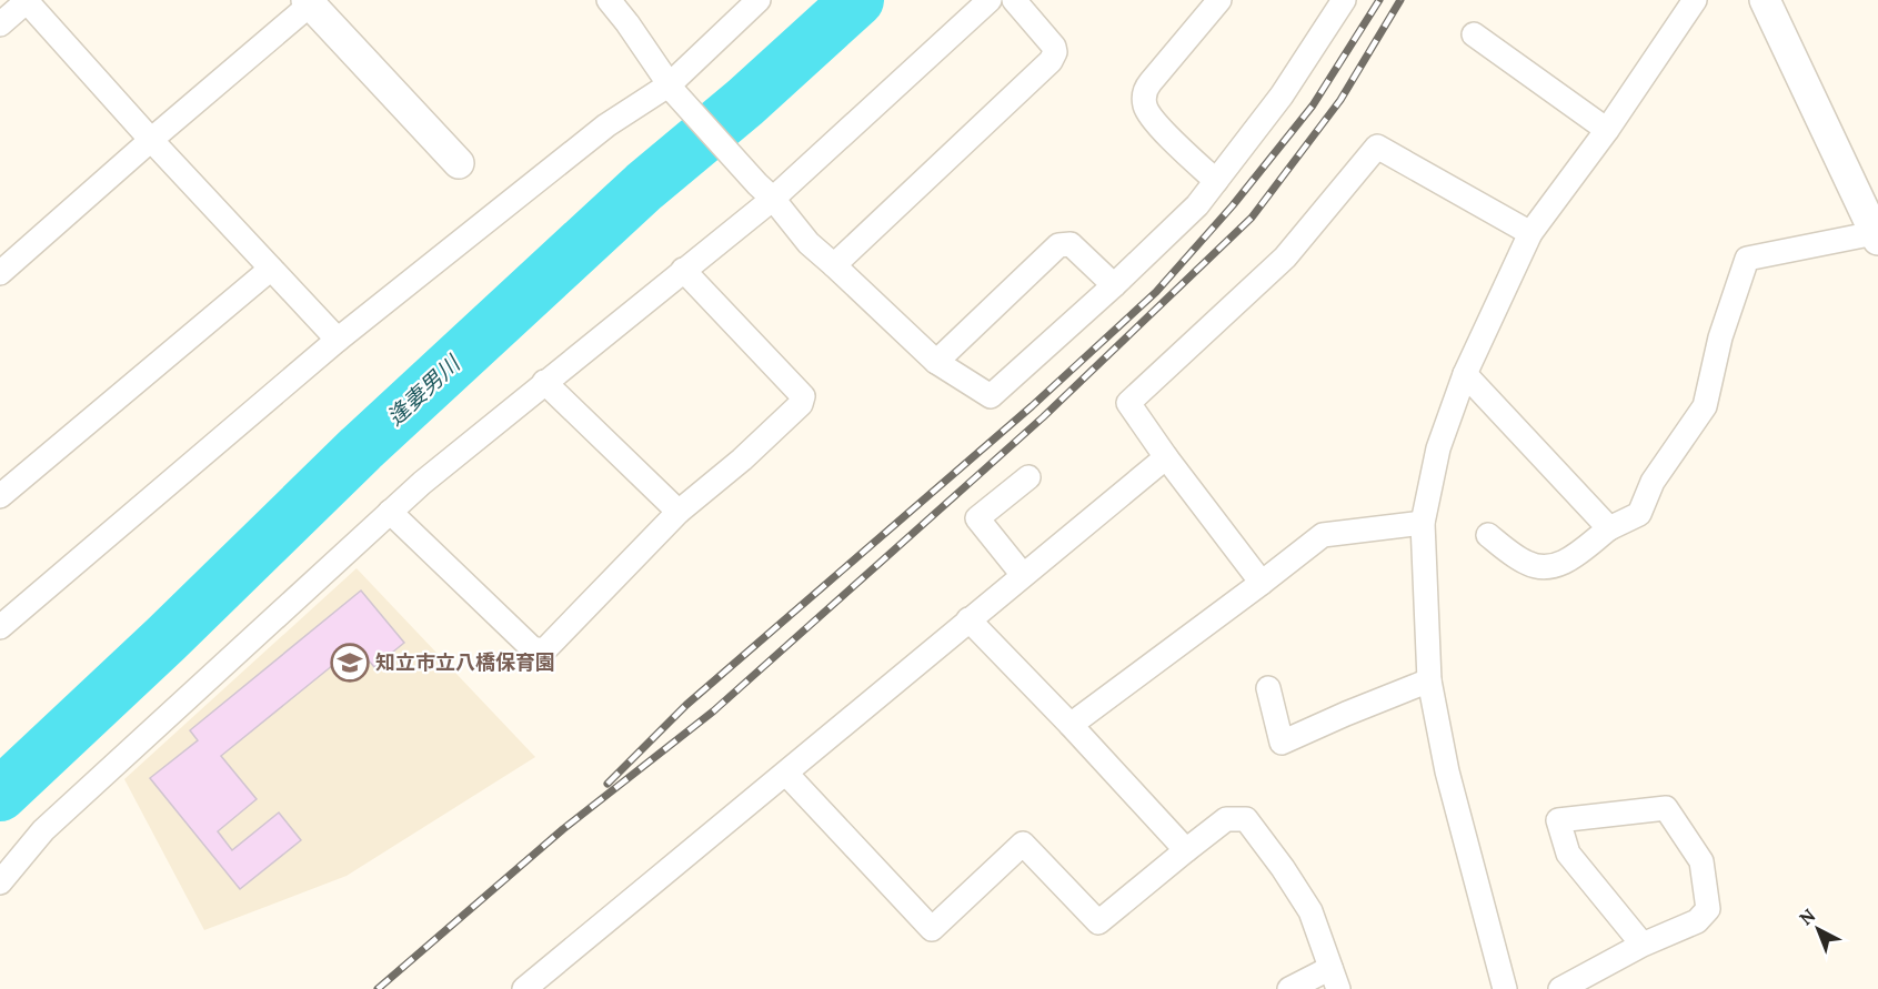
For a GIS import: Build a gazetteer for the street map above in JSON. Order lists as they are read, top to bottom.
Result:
{
  "water": ["逢妻男川"],
  "places": {
    "school or university": ["知立市立八橋保育園"]
  },
  "north": "top left"
}
